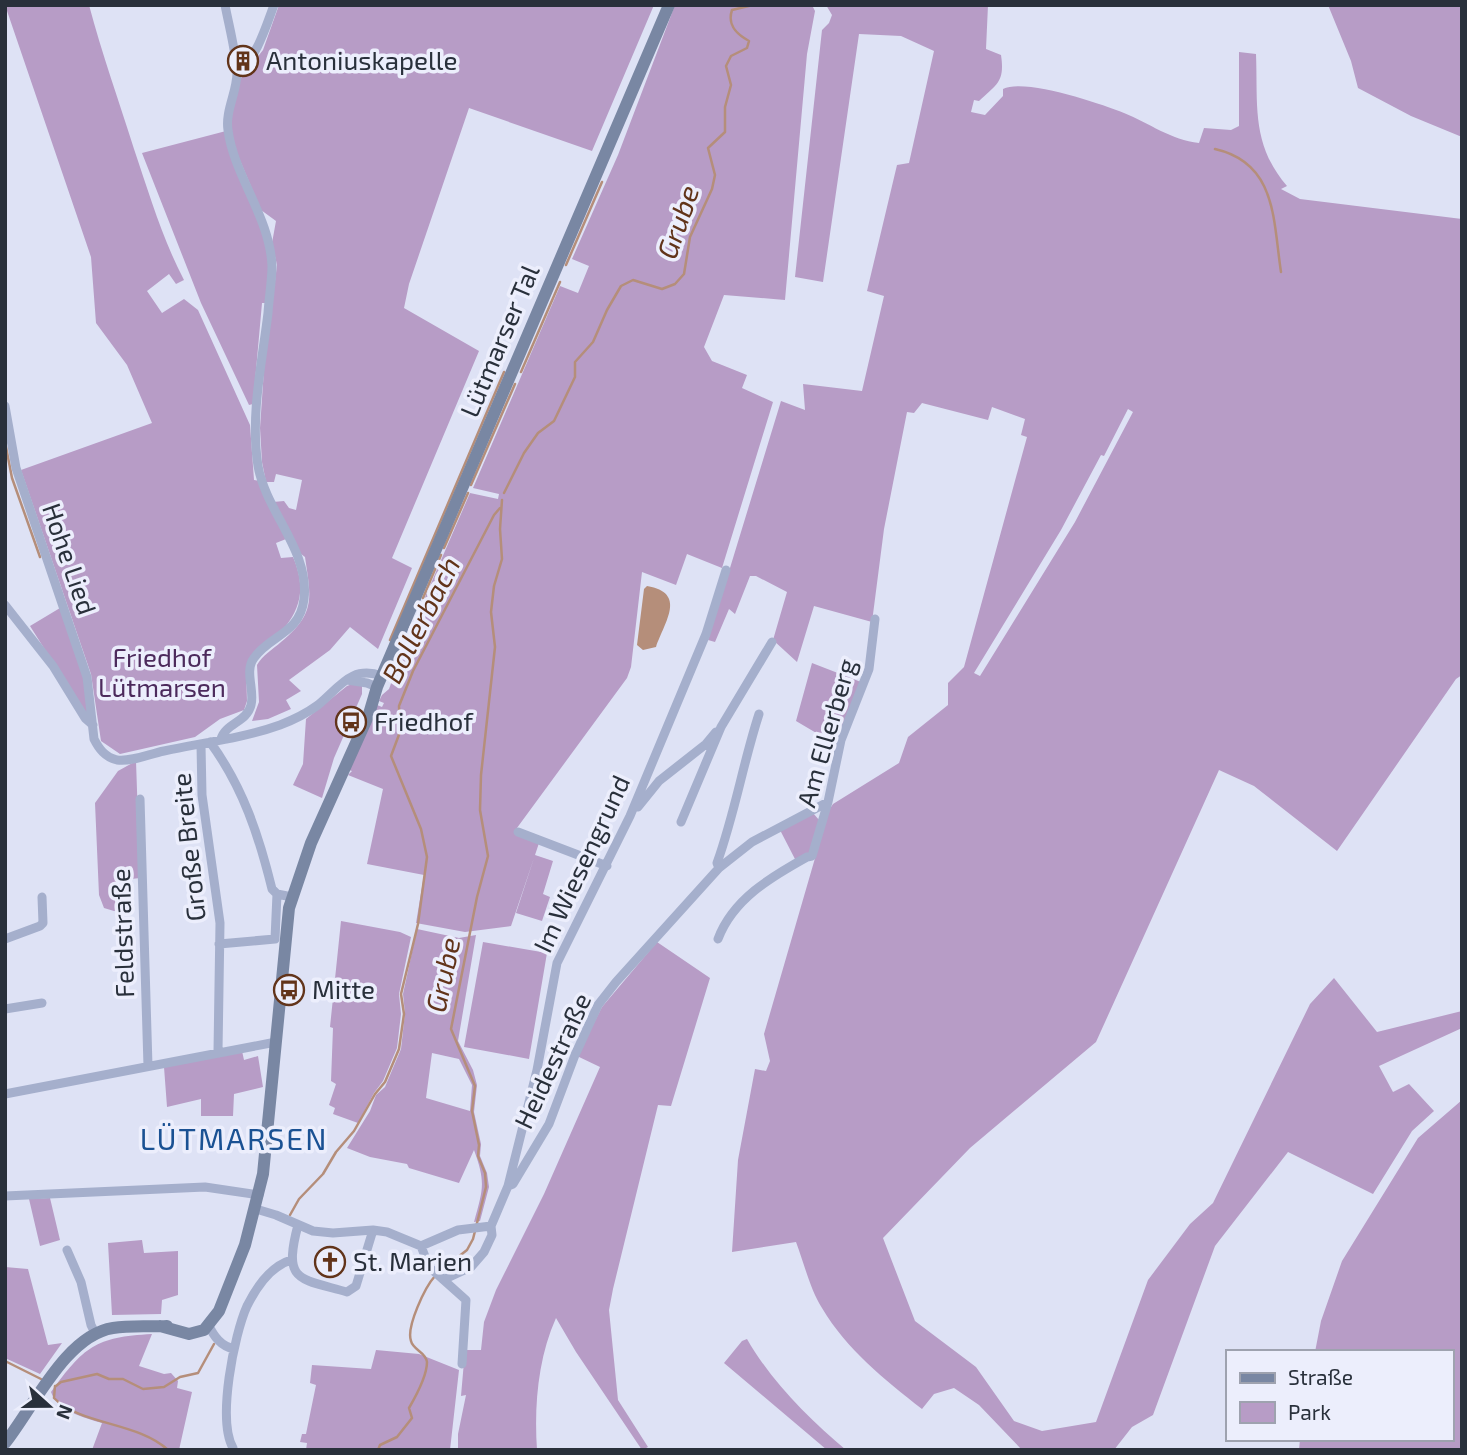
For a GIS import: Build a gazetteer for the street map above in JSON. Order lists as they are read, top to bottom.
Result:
{
  "streets": {
    "main road": ["Lütmarser Tal"],
    "street": [
      "Hohe Lied",
      "Am Ellerberg",
      "Große Breite",
      "Im Wiesengrund",
      "Feldstraße",
      "Heidestraße"
    ]
  },
  "crossings": [
    ["Am Ellerberg", "Heidestraße"],
    ["Im Wiesengrund", "Heidestraße"]
  ],
  "districts": ["LÜTMARSEN"],
  "water": ["Grube", "Bollerbach"],
  "parks": ["Friedhof Lütmarsen"],
  "places": {
    "building": ["Antoniuskapelle"],
    "bus stop": ["Friedhof", "Mitte"],
    "church": ["St. Marien"]
  },
  "legend": ["Straße", "Park"],
  "north": "right"
}
